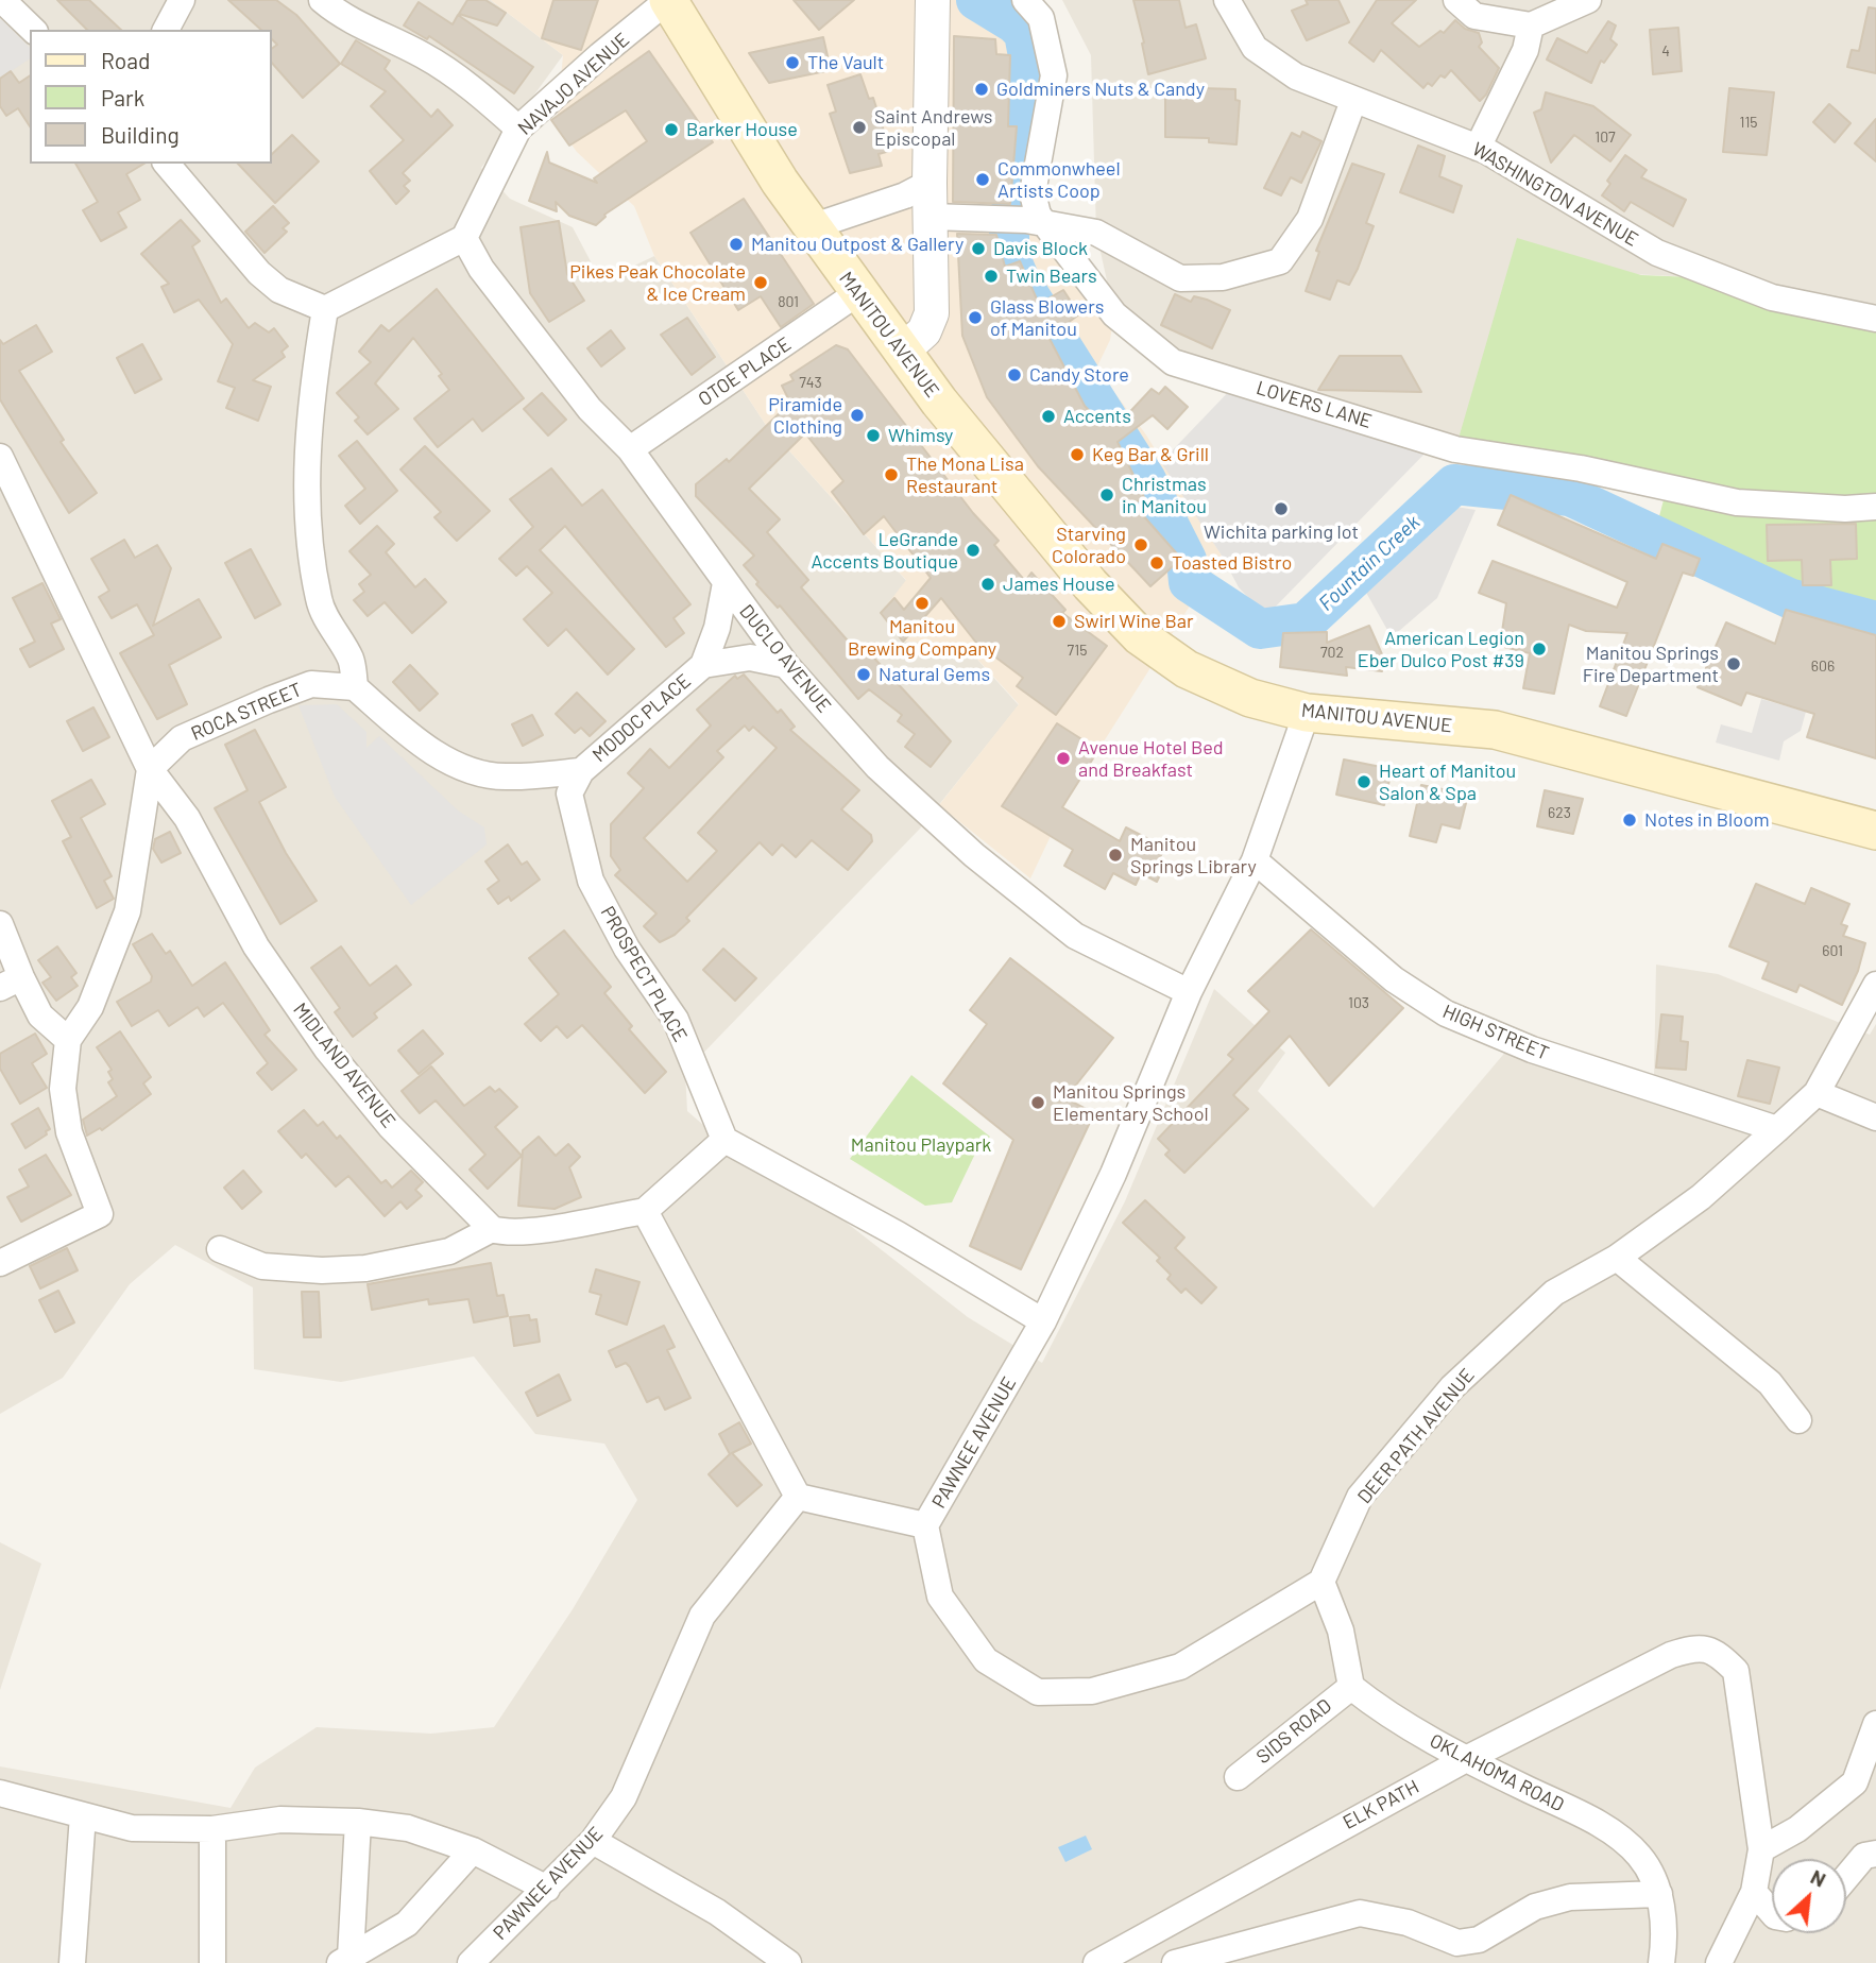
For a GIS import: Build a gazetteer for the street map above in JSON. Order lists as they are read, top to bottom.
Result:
{
  "streets": {
    "main road": ["MANITOU AVENUE"],
    "street": [
      "NAVAJO AVENUE",
      "WASHINGTON AVENUE",
      "OTOE PLACE",
      "LOVERS LANE",
      "DUCLO AVENUE",
      "ROCA STREET",
      "MODOC PLACE",
      "PROSPECT PLACE",
      "HIGH STREET",
      "MIDLAND AVENUE",
      "DEER PATH AVENUE",
      "PAWNEE AVENUE",
      "SIDS ROAD",
      "OKLAHOMA ROAD",
      "ELK PATH"
    ]
  },
  "crossings": [
    ["NAVAJO AVENUE", "MANITOU AVENUE"],
    ["NAVAJO AVENUE", "DUCLO AVENUE"],
    ["MANITOU AVENUE", "OTOE PLACE"],
    ["MANITOU AVENUE", "PAWNEE AVENUE"],
    ["OTOE PLACE", "DUCLO AVENUE"],
    ["DUCLO AVENUE", "MODOC PLACE"],
    ["DUCLO AVENUE", "PAWNEE AVENUE"],
    ["ROCA STREET", "MIDLAND AVENUE"],
    ["MODOC PLACE", "PROSPECT PLACE"],
    ["HIGH STREET", "DEER PATH AVENUE"],
    ["HIGH STREET", "PAWNEE AVENUE"],
    ["SIDS ROAD", "OKLAHOMA ROAD"],
    ["OKLAHOMA ROAD", "ELK PATH"]
  ],
  "water": ["Fountain Creek"],
  "parks": ["Manitou Playpark"],
  "places": [
    "The Vault",
    "Goldminers Nuts & Candy",
    "Saint Andrews Episcopal",
    "Barker House",
    "Commonwheel Artists Coop",
    "Manitou Outpost & Gallery",
    "Davis Block",
    "Twin Bears",
    "Pikes Peak Chocolate & Ice Cream",
    "Glass Blowers of Manitou",
    "Candy Store",
    "Piramide Clothing",
    "Accents",
    "Whimsy",
    "Keg Bar & Grill",
    "The Mona Lisa Restaurant",
    "Christmas in Manitou",
    "Wichita parking lot",
    "Starving Colorado",
    "LeGrande Accents Boutique",
    "Toasted Bistro",
    "James House",
    "Manitou Brewing Company",
    "Swirl Wine Bar",
    "American Legion Eber Dulco Post #39",
    "Manitou Springs Fire Department",
    "Natural Gems",
    "Avenue Hotel Bed and Breakfast",
    "Heart of Manitou Salon & Spa",
    "Notes in Bloom",
    "Manitou Springs Library",
    "Manitou Springs Elementary School"
  ],
  "house_numbers": [
    "4",
    "115",
    "107",
    "801",
    "743",
    "715",
    "702",
    "606",
    "623",
    "601",
    "103"
  ],
  "legend": ["Road", "Park", "Building"],
  "north": "top right"
}
